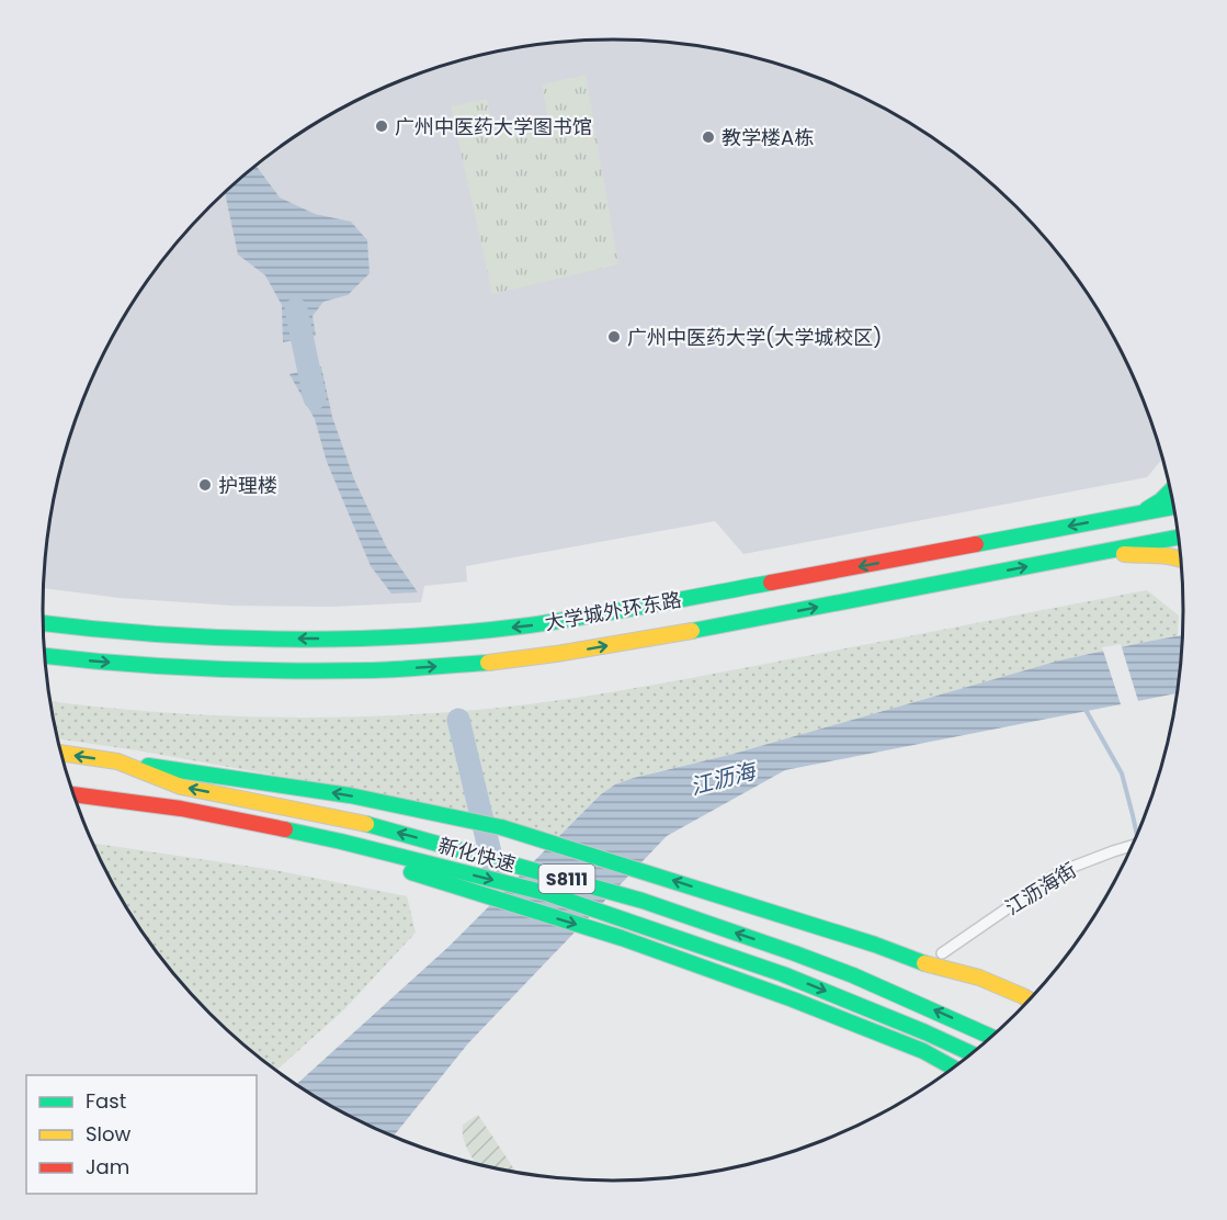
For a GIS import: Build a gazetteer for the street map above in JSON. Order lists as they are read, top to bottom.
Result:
{
  "streets": {
    "main road": ["大学城外环东路", "新化快速", "S8111"],
    "street": ["江沥海街"]
  },
  "water": ["江沥海"],
  "places": [
    "广州中医药大学图书馆",
    "教学楼A栋",
    "广州中医药大学(大学城校区)",
    "护理楼"
  ],
  "legend": ["Fast", "Slow", "Jam"]
}
